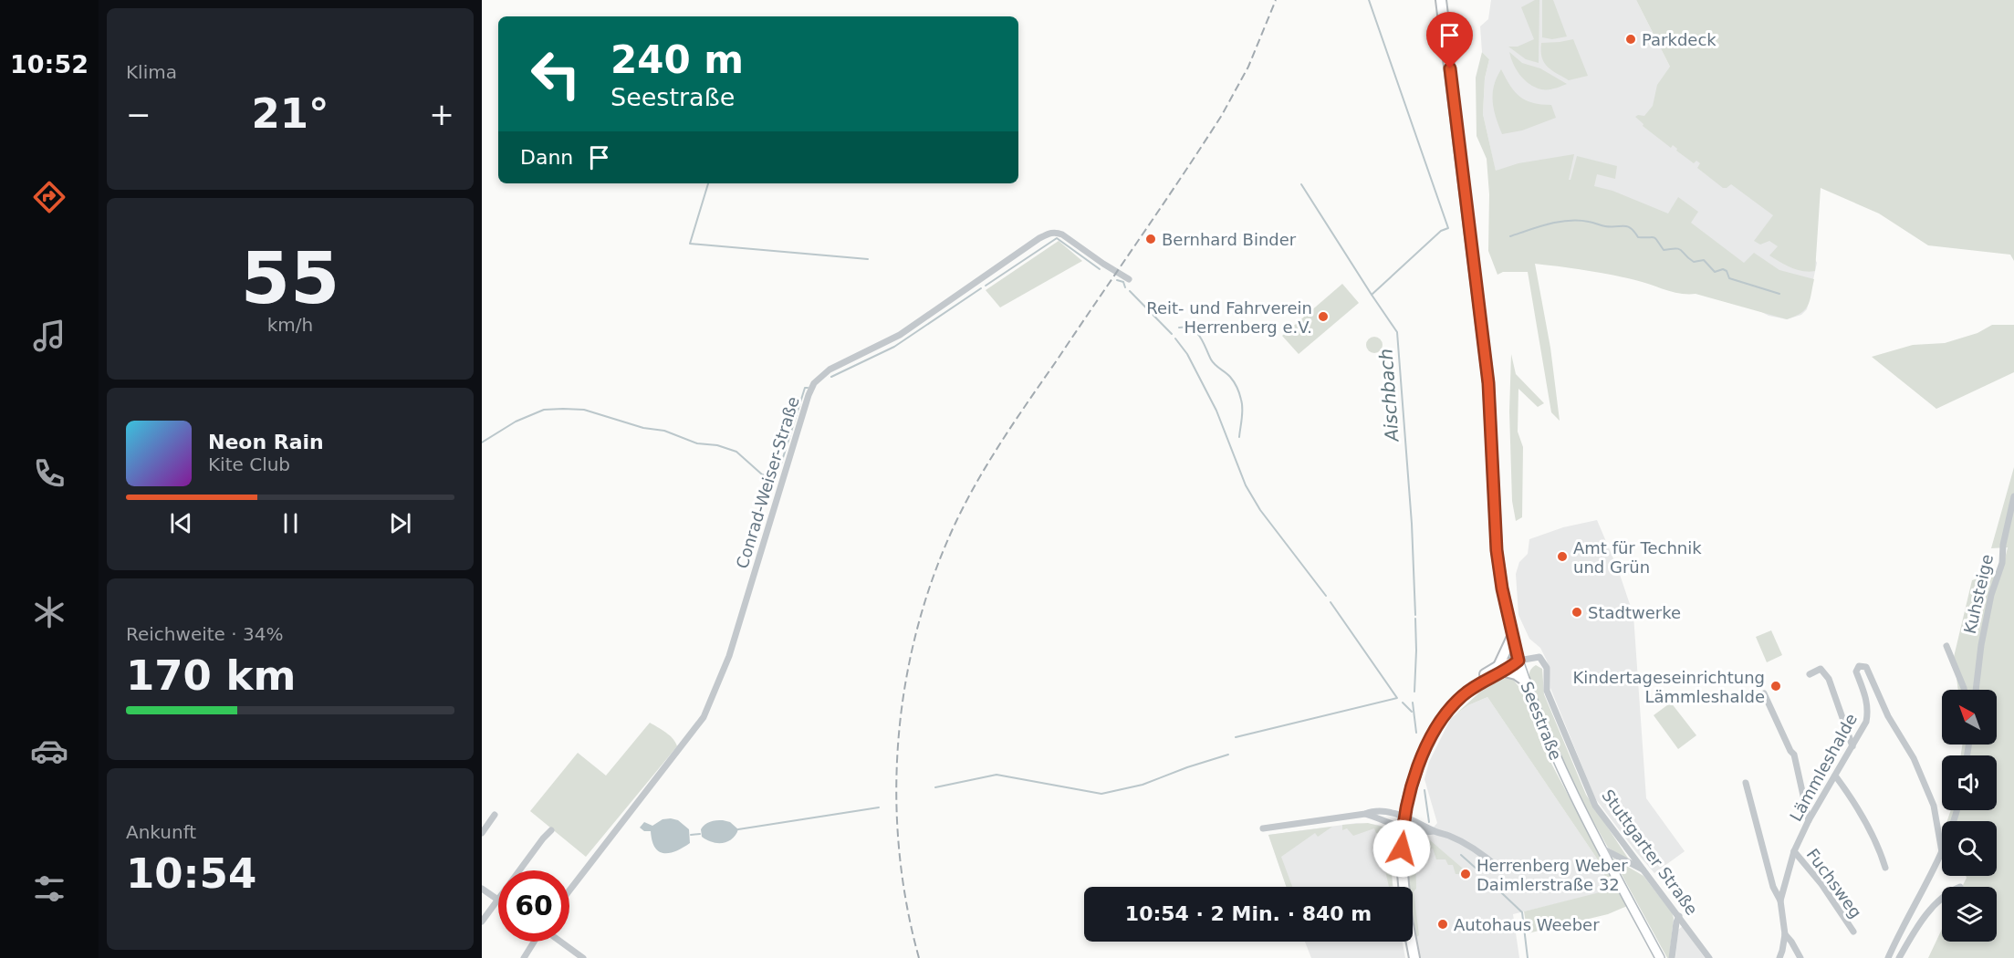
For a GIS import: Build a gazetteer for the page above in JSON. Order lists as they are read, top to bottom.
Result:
{
  "streets": {
    "main road": ["Seestraße"],
    "street": [
      "Conrad-Weiser-Straße",
      "Kuhsteige",
      "Lämmleshalde",
      "Stuttgarter Straße",
      "Fuchsweg"
    ]
  },
  "crossings": [
    ["Seestraße", "Stuttgarter Straße"],
    ["Lämmleshalde", "Fuchsweg"]
  ],
  "water": ["Aischbach"],
  "places": [
    "Parkdeck",
    "Bernhard Binder",
    "Reit- und Fahrverein Herrenberg e.V.",
    "Amt für Technik und Grün",
    "Stadtwerke",
    "Kindertageseinrichtung Lämmleshalde",
    "Herrenberg Weber Daimlerstraße 32",
    "Autohaus Weeber"
  ],
  "north": "top left",
  "page": {
    "tabs": "10:52",
    "tile": [
      "Klima",
      ["55", "km/h"],
      ["Reichweite · 34%", "170 km"],
      ["Ankunft", "10:54"]
    ],
    "turn": ["240 m", "Seestraße"],
    "heat": ["−", "21°", "+"],
    "then": "Dann",
    "song": ["Neon Rain", "Kite Club"],
    "limit": "60",
    "trip": "10:54 · 2 Min. · 840 m"
  }
}
